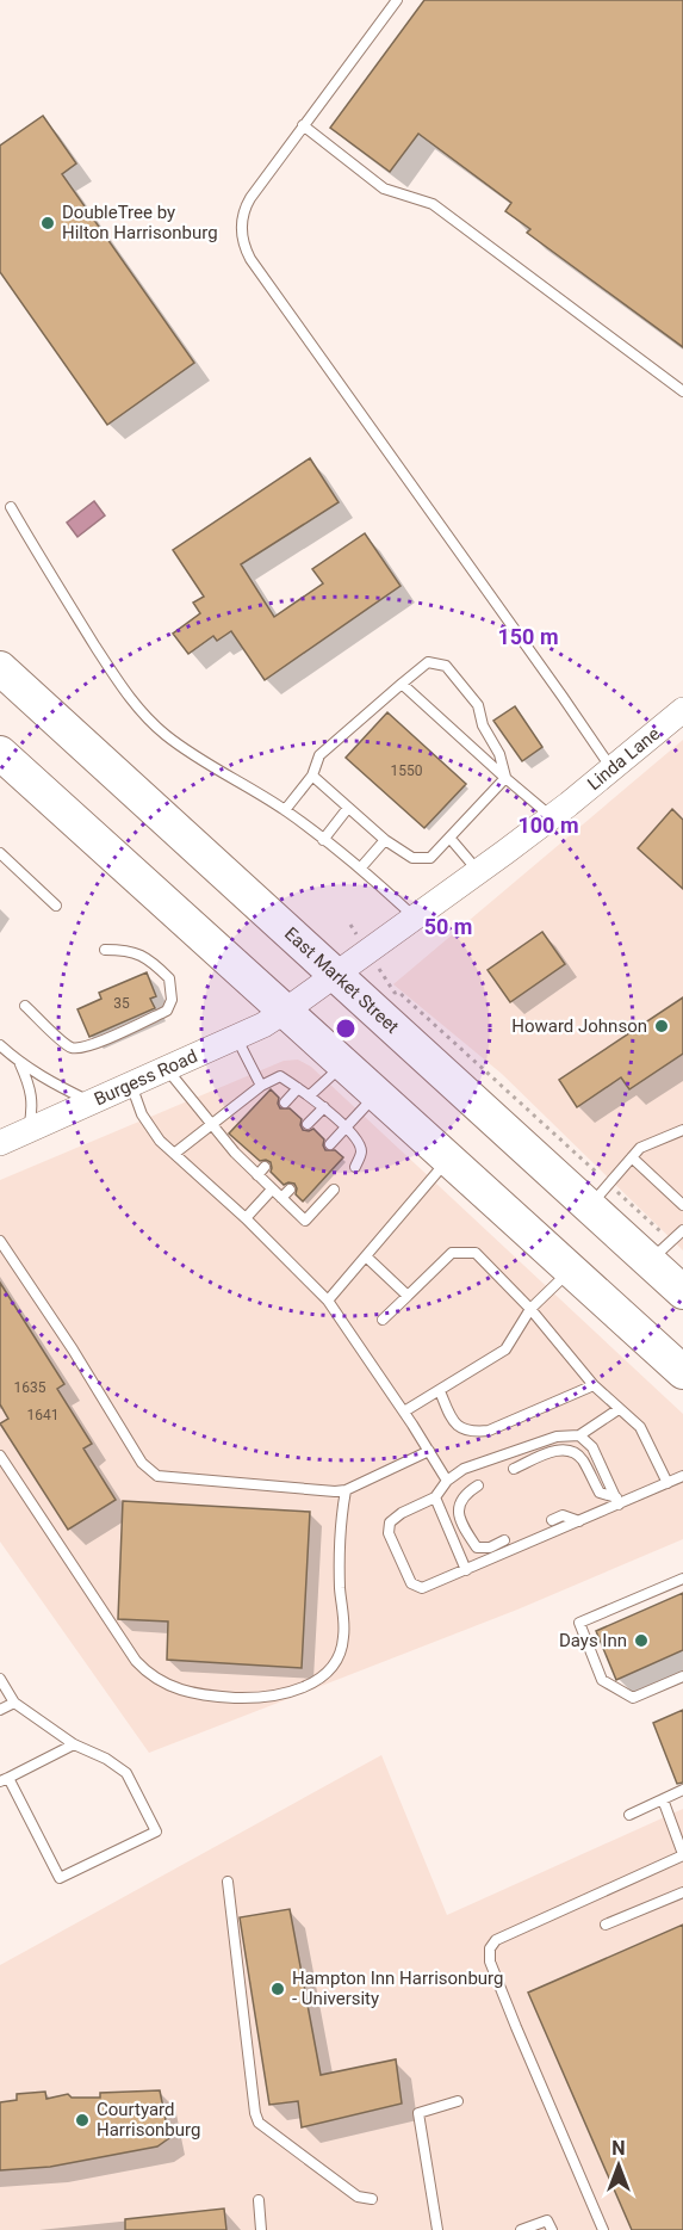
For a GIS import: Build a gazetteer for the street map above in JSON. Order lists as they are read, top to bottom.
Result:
{
  "streets": {
    "highway": ["East Market Street"],
    "street": ["Linda Lane", "Burgess Road"]
  },
  "crossings": [
    ["Linda Lane", "East Market Street"],
    ["Linda Lane", "Burgess Road"]
  ],
  "places": [
    "DoubleTree by Hilton Harrisonburg",
    "Howard Johnson",
    "Days Inn",
    "Hampton Inn Harrisonburg - University",
    "Courtyard Harrisonburg"
  ],
  "house_numbers": [
    "1550",
    "35",
    "1635",
    "1641"
  ],
  "north": "top",
  "rings": ["150 m", "100 m", "50 m"]
}
